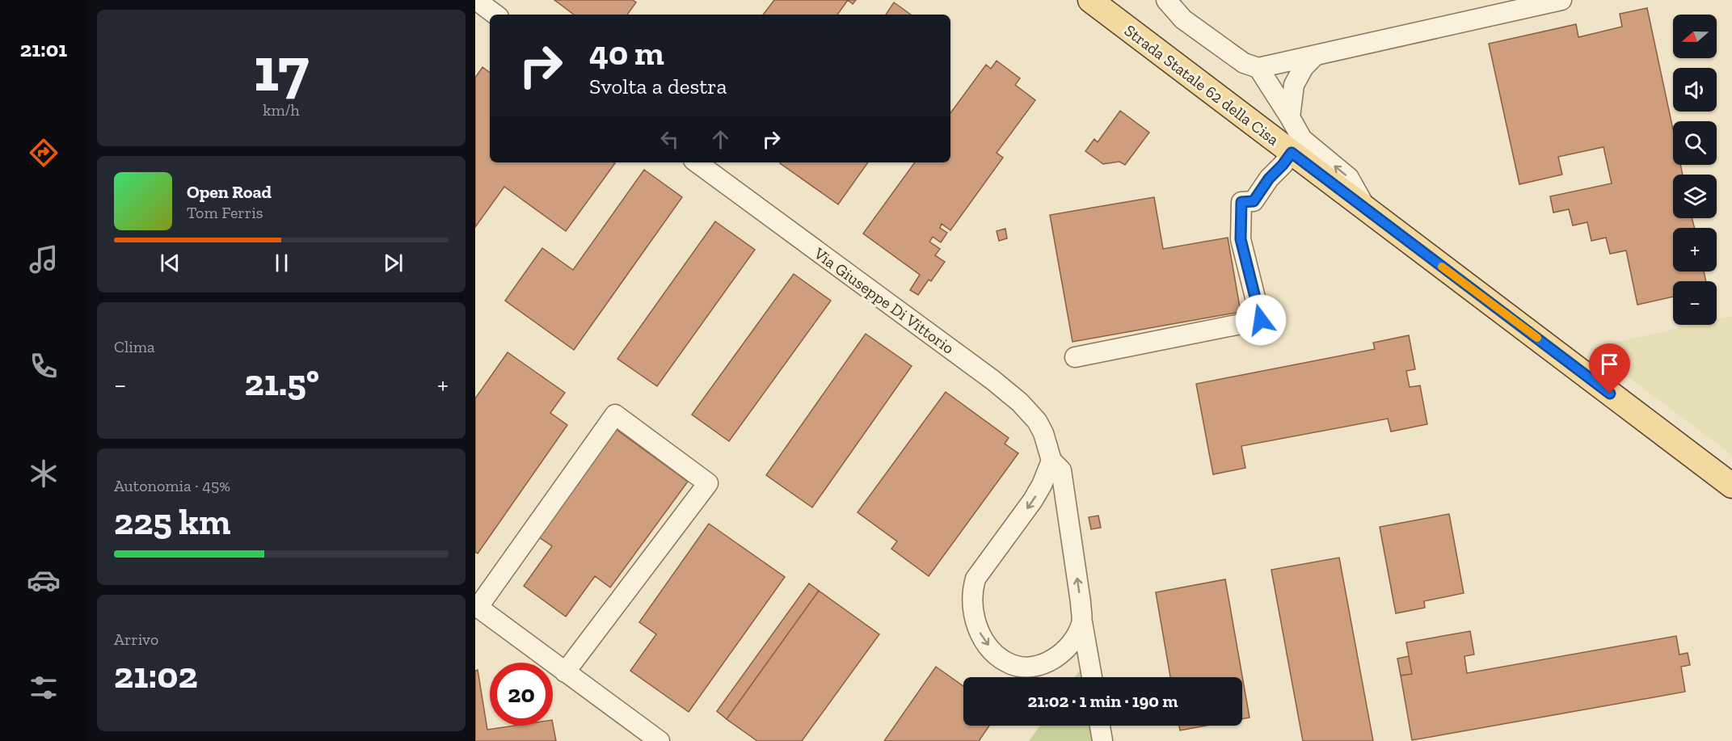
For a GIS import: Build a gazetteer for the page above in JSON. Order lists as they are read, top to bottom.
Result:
{
  "streets": {
    "main road": ["Strada Statale 62 della Cisa"],
    "street": ["Via Giuseppe Di Vittorio"]
  },
  "north": "left",
  "page": {
    "tabs": "21:01",
    "tile": [
      ["17", "km/h"],
      "Clima",
      ["Autonomia · 45%", "225 km"],
      ["Arrivo", "21:02"]
    ],
    "map_buttons": ["+", "−"],
    "turn": ["40 m", "Svolta a destra"],
    "song": ["Open Road", "Tom Ferris"],
    "heat": ["−", "21.5°", "+"],
    "limit": "20",
    "trip": "21:02 · 1 min · 190 m"
  }
}
